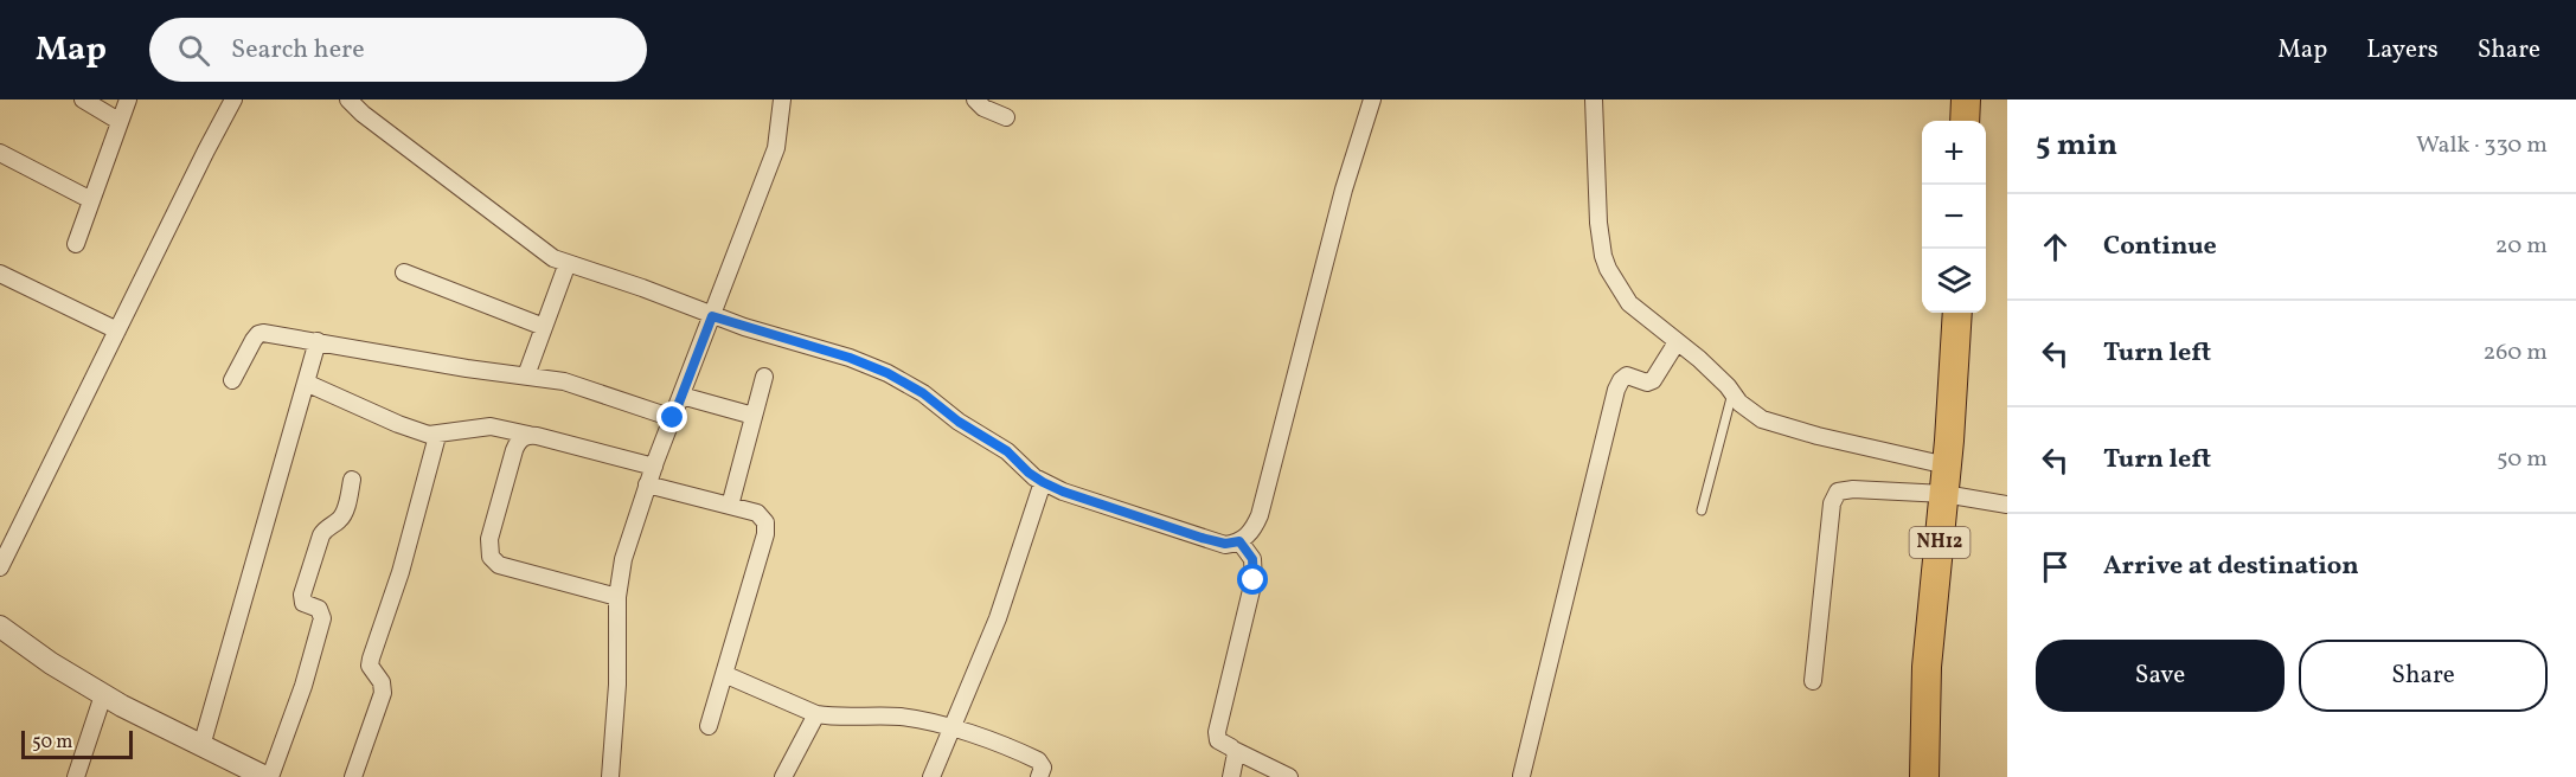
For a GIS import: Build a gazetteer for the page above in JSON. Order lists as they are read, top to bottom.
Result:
{
  "streets": {
    "highway": ["NH12"]
  },
  "scale_bar": "50 m",
  "page": {
    "header": "Map",
    "search": "Search here",
    "nav": ["Map", "Layers", "Share"],
    "heading": ["5 min", "Walk · 330 m"],
    "map_buttons": ["+", "−"],
    "list": [
      ["Continue", "20 m"],
      ["Turn left", "260 m"],
      ["Turn left", "50 m"],
      "Arrive at destination"
    ],
    "buttons": ["Save", "Share"],
    "scale": "50 m"
  }
}
